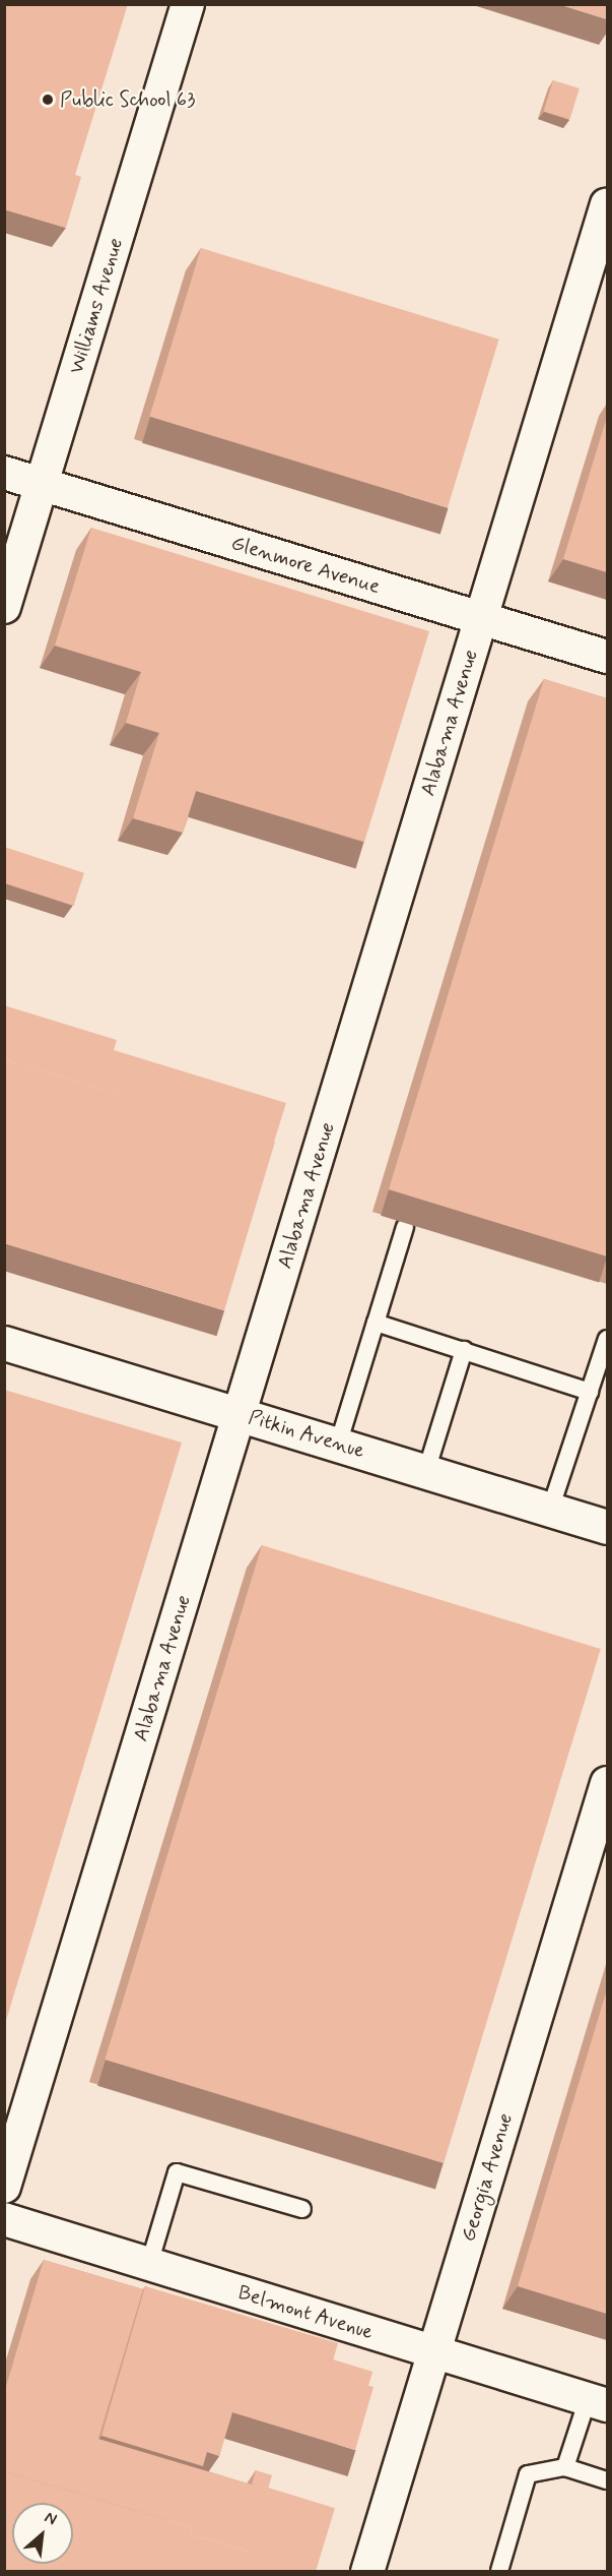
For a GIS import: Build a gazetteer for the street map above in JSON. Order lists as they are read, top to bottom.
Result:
{
  "streets": {
    "street": [
      "Williams Avenue",
      "Glenmore Avenue",
      "Alabama Avenue",
      "Pitkin Avenue",
      "Georgia Avenue",
      "Belmont Avenue"
    ]
  },
  "crossings": [
    ["Williams Avenue", "Glenmore Avenue"],
    ["Glenmore Avenue", "Alabama Avenue"],
    ["Alabama Avenue", "Pitkin Avenue"],
    ["Georgia Avenue", "Belmont Avenue"]
  ],
  "places": ["Public School 63"],
  "north": "top right"
}
